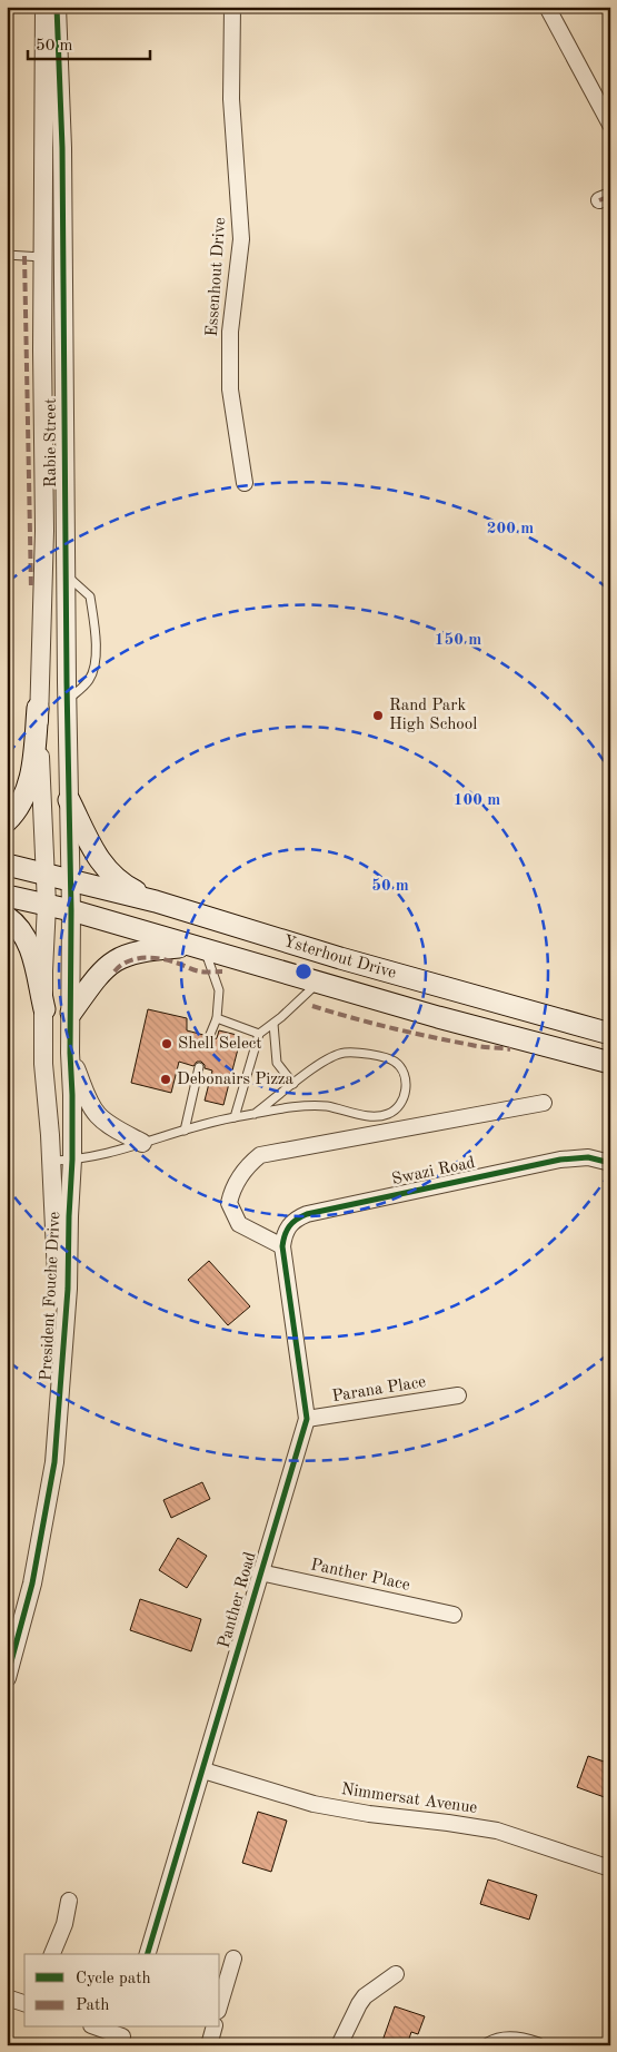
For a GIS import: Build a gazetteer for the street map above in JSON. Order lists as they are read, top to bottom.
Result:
{
  "streets": {
    "main road": ["Ysterhout Drive"],
    "street": [
      "Essenhout Drive",
      "Rabie Street",
      "Swazi Road",
      "President Fouche Drive",
      "Parana Place",
      "Panther Place",
      "Panther Road",
      "Nimmersat Avenue"
    ]
  },
  "crossings": [
    ["Rabie Street", "Ysterhout Drive"],
    ["Rabie Street", "President Fouche Drive"],
    ["Ysterhout Drive", "President Fouche Drive"],
    ["Swazi Road", "Panther Road"],
    ["Parana Place", "Panther Road"],
    ["Panther Place", "Panther Road"],
    ["Panther Road", "Nimmersat Avenue"]
  ],
  "places": ["Rand Park High School", "Shell Select", "Debonairs Pizza"],
  "legend": ["Cycle path", "Path"],
  "scale_bar": "50 m",
  "rings": [
    "200 m",
    "150 m",
    "100 m",
    "50 m"
  ]
}
